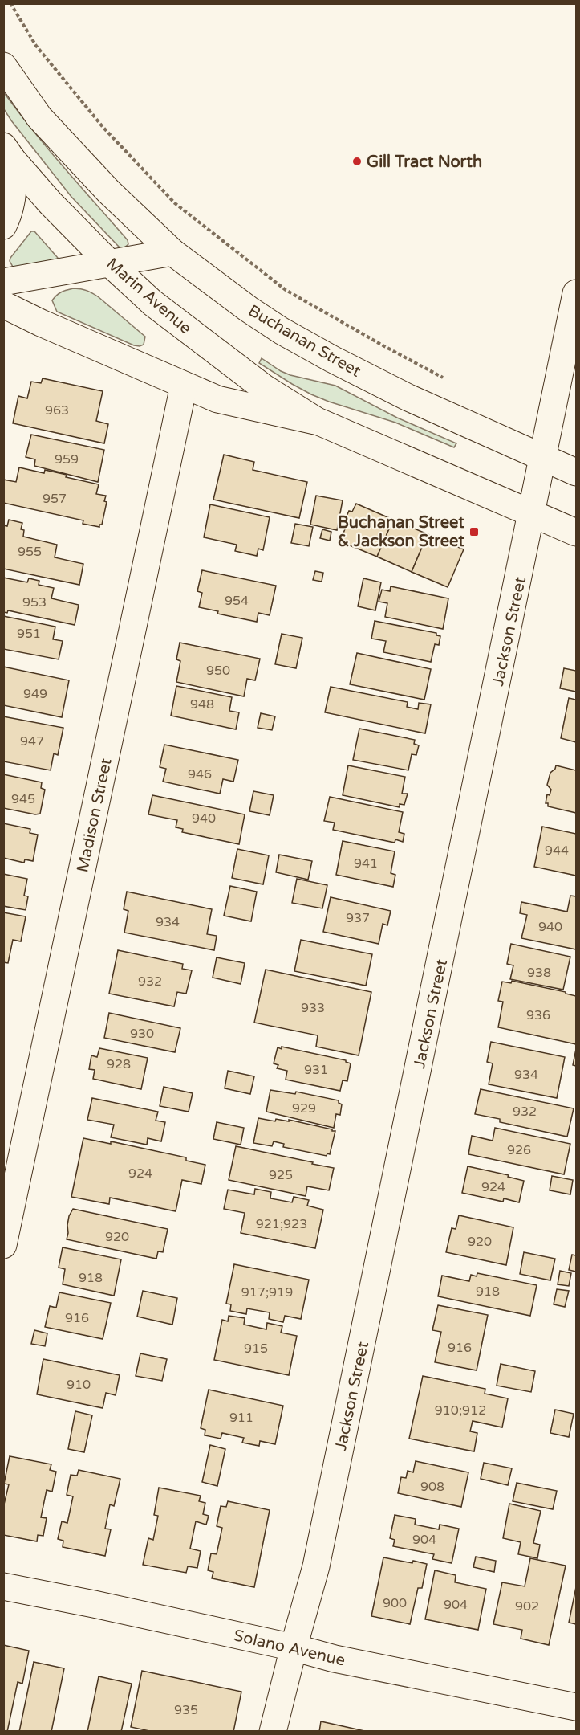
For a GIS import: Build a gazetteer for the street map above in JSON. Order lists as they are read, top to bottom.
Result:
{
  "streets": {
    "street": [
      "Marin Avenue",
      "Buchanan Street",
      "Jackson Street",
      "Madison Street",
      "Solano Avenue"
    ]
  },
  "crossings": [
    ["Buchanan Street", "Jackson Street"],
    ["Jackson Street", "Solano Avenue"]
  ],
  "places": {
    "other": ["Gill Tract North"],
    "transit": ["Buchanan Street & Jackson Street"]
  },
  "house_numbers": [
    "963",
    "959",
    "957",
    "955",
    "954",
    "953",
    "951",
    "950",
    "949",
    "948",
    "947",
    "946",
    "945",
    "940",
    "944",
    "941",
    "937",
    "934",
    "940",
    "938",
    "932",
    "933",
    "936",
    "930",
    "928",
    "931",
    "934",
    "929",
    "932",
    "926",
    "924",
    "925",
    "924",
    "921;923",
    "920",
    "920",
    "918",
    "918",
    "917;919",
    "916",
    "916",
    "915",
    "910",
    "910;912",
    "911",
    "908",
    "904",
    "900",
    "904",
    "902",
    "935"
  ]
}
